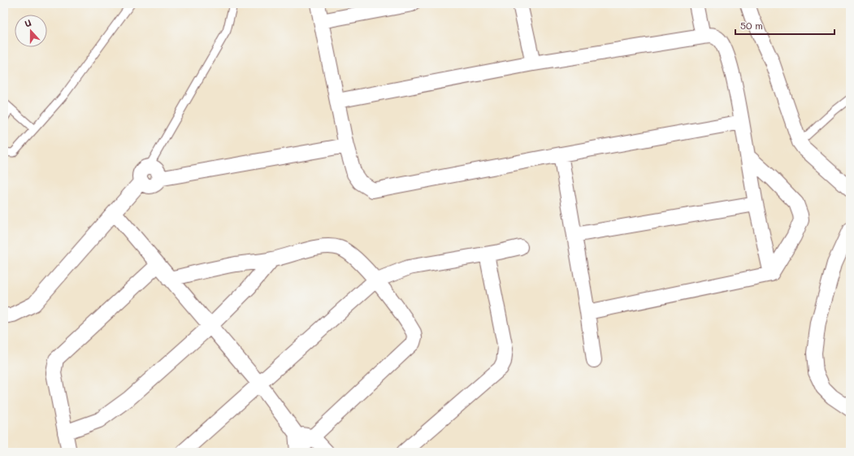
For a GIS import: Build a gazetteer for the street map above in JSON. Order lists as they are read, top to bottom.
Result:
{
  "scale_bar": "50 m",
  "north": "top"
}
